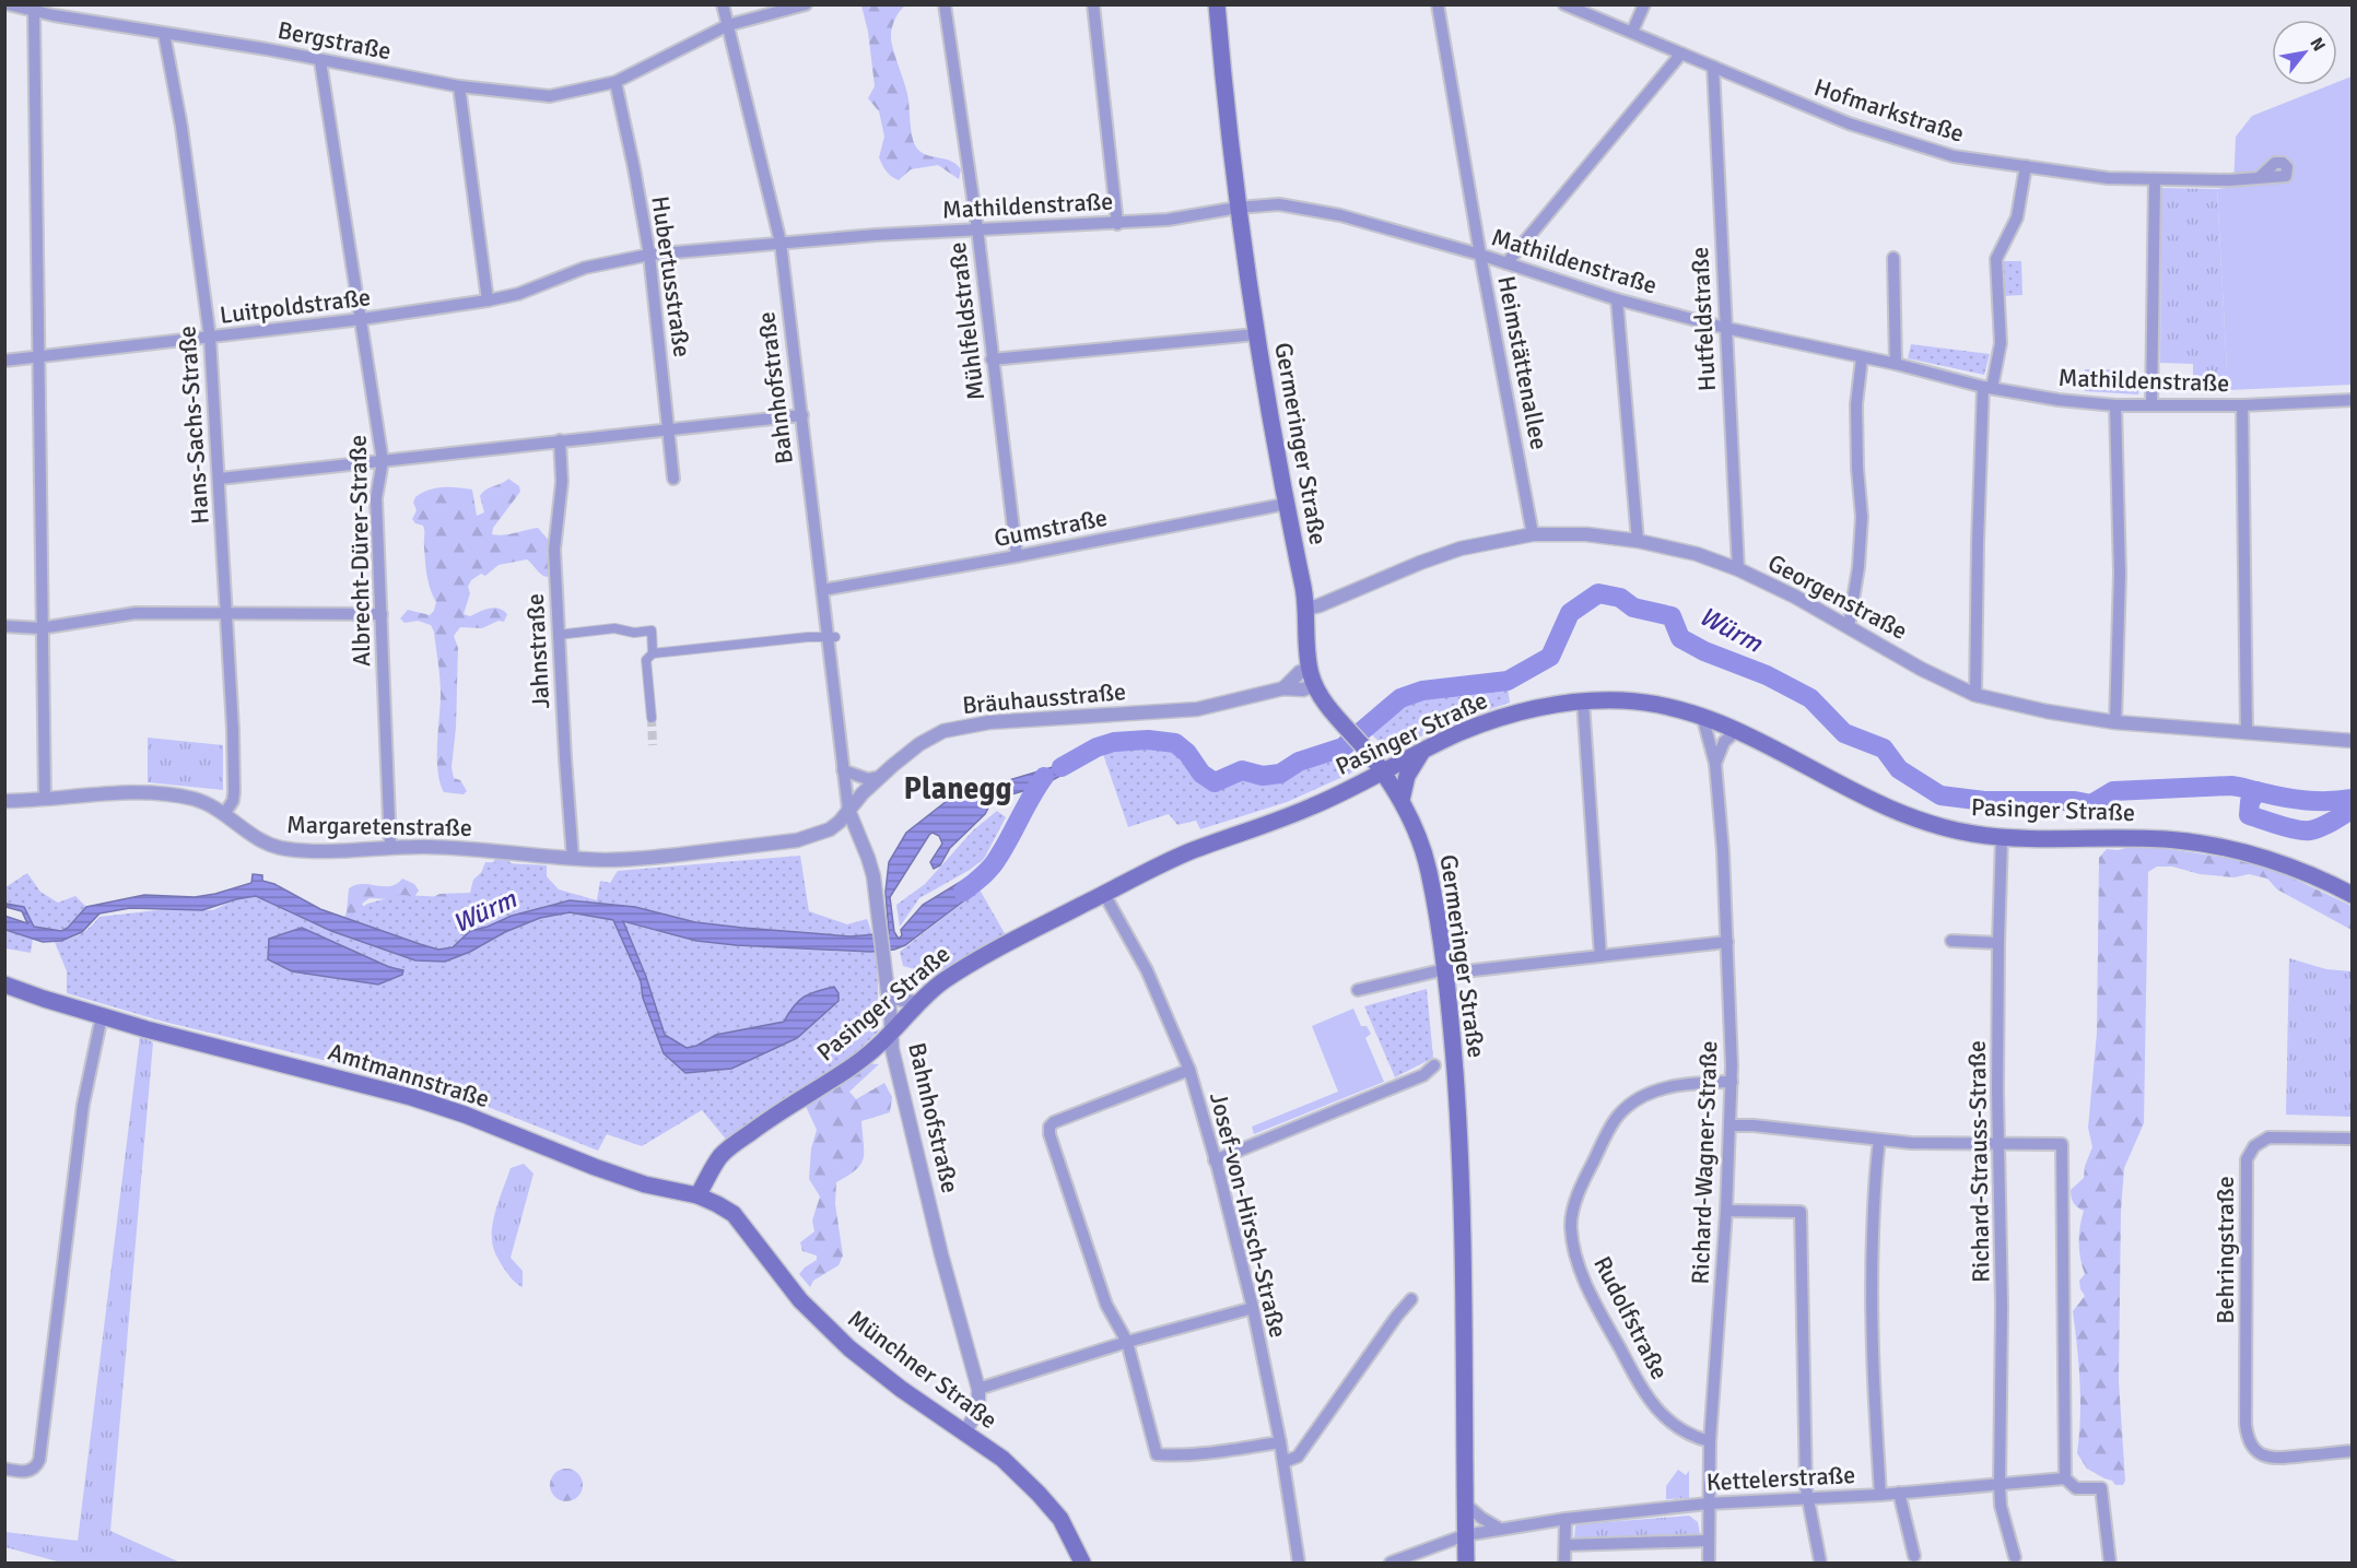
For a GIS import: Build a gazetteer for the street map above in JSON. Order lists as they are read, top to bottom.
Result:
{
  "streets": {
    "main road": [
      "Germeringer Straße",
      "Pasinger Straße",
      "Amtmannstraße",
      "Münchner Straße"
    ],
    "street": [
      "Bergstraße",
      "Hofmarkstraße",
      "Mathildenstraße",
      "Hubertusstraße",
      "Luitpoldstraße",
      "Hutfeldstraße",
      "Mühlfeldstraße",
      "Heimstättenallee",
      "Bahnhofstraße",
      "Hans-Sachs-Straße",
      "Gumstraße",
      "Albrecht-Dürer-Straße",
      "Georgenstraße",
      "Jahnstraße",
      "Bräuhausstraße",
      "Margaretenstraße",
      "Richard-Strauss-Straße",
      "Richard-Wagner-Straße",
      "Josef-von-Hirsch-Straße",
      "Behringstraße",
      "Rudolfstraße",
      "Kettelerstraße"
    ]
  },
  "crossings": [
    ["Bergstraße", "Hubertusstraße"],
    ["Bergstraße", "Bahnhofstraße"],
    ["Bergstraße", "Hans-Sachs-Straße"],
    ["Bergstraße", "Albrecht-Dürer-Straße"],
    ["Hofmarkstraße", "Hutfeldstraße"],
    ["Mathildenstraße", "Hubertusstraße"],
    ["Mathildenstraße", "Luitpoldstraße"],
    ["Mathildenstraße", "Hutfeldstraße"],
    ["Mathildenstraße", "Mühlfeldstraße"],
    ["Mathildenstraße", "Heimstättenallee"],
    ["Mathildenstraße", "Bahnhofstraße"],
    ["Mathildenstraße", "Germeringer Straße"],
    ["Hubertusstraße", "Luitpoldstraße"],
    ["Luitpoldstraße", "Hans-Sachs-Straße"],
    ["Luitpoldstraße", "Albrecht-Dürer-Straße"],
    ["Hutfeldstraße", "Georgenstraße"],
    ["Mühlfeldstraße", "Gumstraße"],
    ["Heimstättenallee", "Georgenstraße"],
    ["Bahnhofstraße", "Gumstraße"],
    ["Bahnhofstraße", "Bräuhausstraße"],
    ["Bahnhofstraße", "Pasinger Straße"],
    ["Bahnhofstraße", "Münchner Straße"],
    ["Hans-Sachs-Straße", "Margaretenstraße"],
    ["Germeringer Straße", "Gumstraße"],
    ["Germeringer Straße", "Georgenstraße"],
    ["Germeringer Straße", "Bräuhausstraße"],
    ["Germeringer Straße", "Pasinger Straße"],
    ["Germeringer Straße", "Kettelerstraße"],
    ["Albrecht-Dürer-Straße", "Margaretenstraße"],
    ["Jahnstraße", "Bräuhausstraße"],
    ["Jahnstraße", "Margaretenstraße"],
    ["Bräuhausstraße", "Margaretenstraße"],
    ["Pasinger Straße", "Amtmannstraße"],
    ["Pasinger Straße", "Richard-Strauss-Straße"],
    ["Pasinger Straße", "Richard-Wagner-Straße"],
    ["Pasinger Straße", "Josef-von-Hirsch-Straße"],
    ["Pasinger Straße", "Münchner Straße"],
    ["Amtmannstraße", "Münchner Straße"],
    ["Richard-Strauss-Straße", "Kettelerstraße"],
    ["Richard-Wagner-Straße", "Rudolfstraße"],
    ["Richard-Wagner-Straße", "Kettelerstraße"]
  ],
  "districts": ["Planegg"],
  "water": ["Würm"],
  "north": "top right"
}
